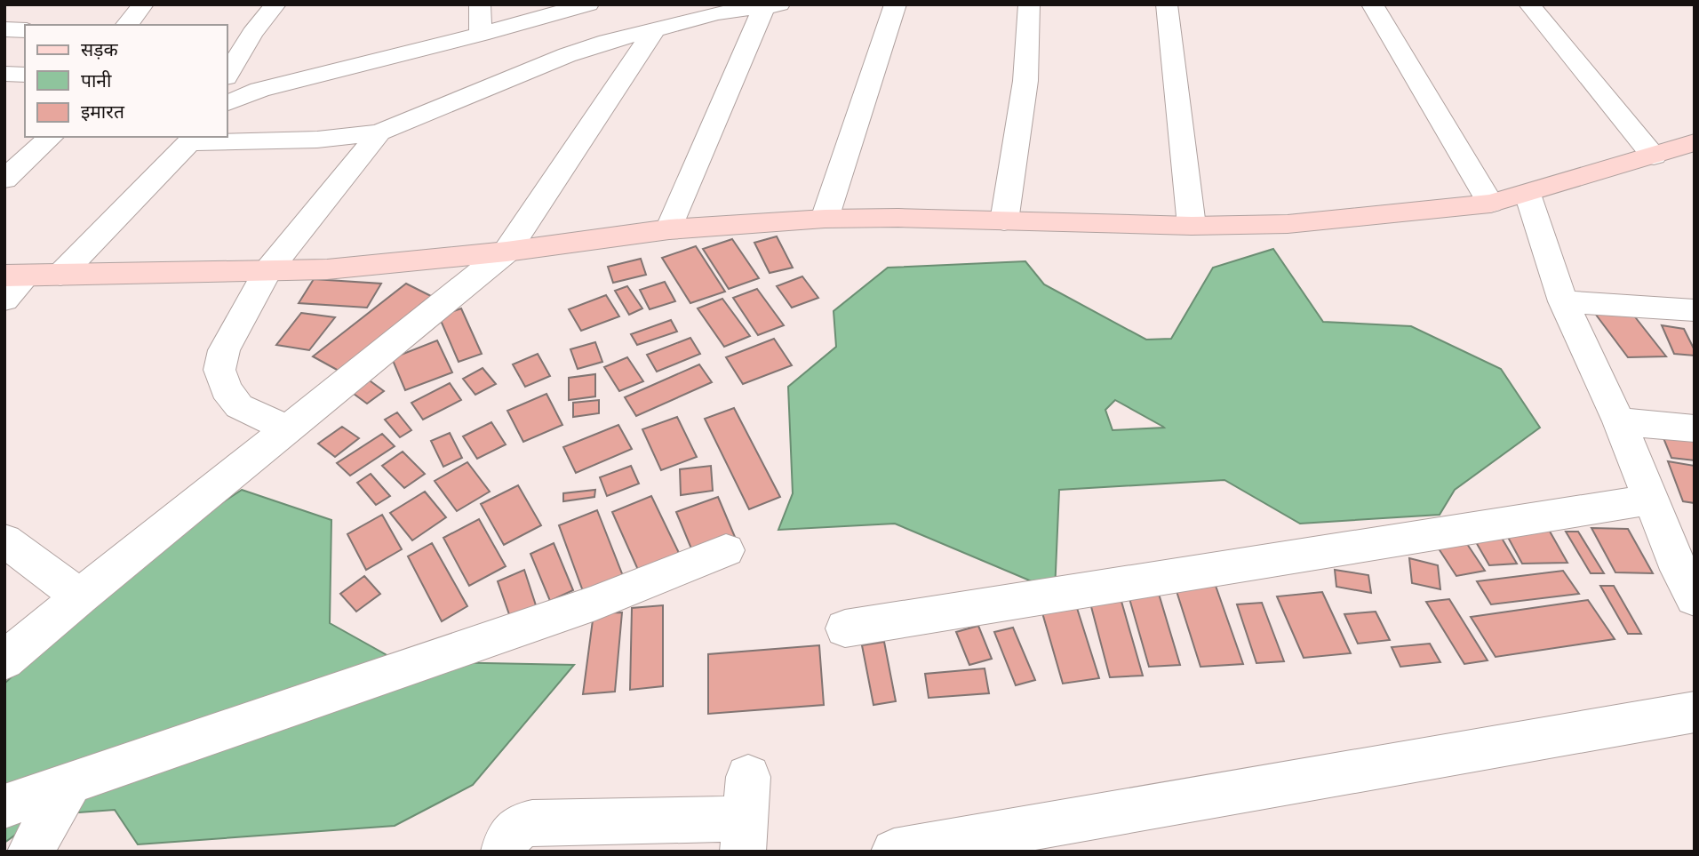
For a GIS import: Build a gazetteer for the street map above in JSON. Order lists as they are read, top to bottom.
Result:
{
  "legend": ["सड़क", "पानी", "इमारत"]
}
